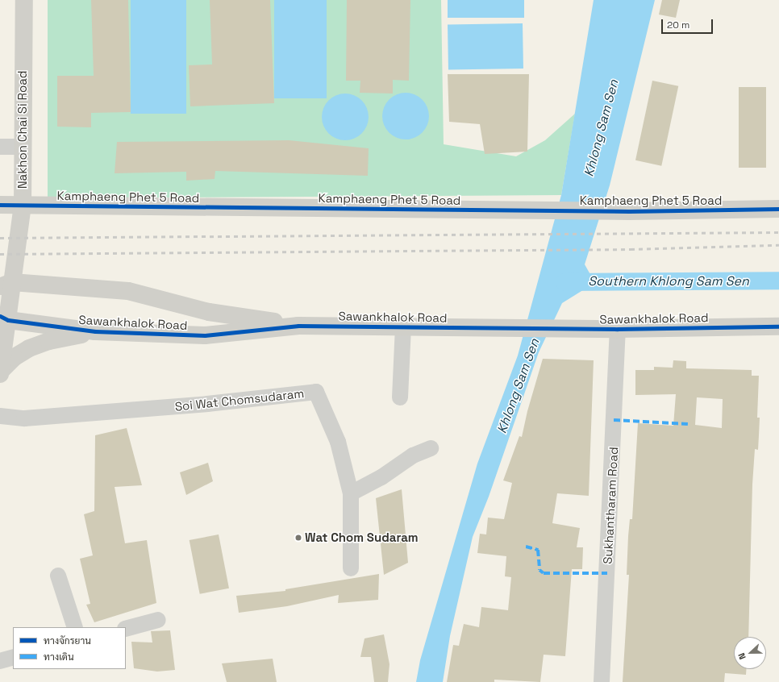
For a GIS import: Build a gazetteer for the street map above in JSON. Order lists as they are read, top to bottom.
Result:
{
  "streets": {
    "street": [
      "Nakhon Chai Si Road",
      "Kamphaeng Phet 5 Road",
      "Sawankhalok Road",
      "Soi Wat Chomsudaram",
      "Sukhantharam Road"
    ]
  },
  "crossings": [
    ["Nakhon Chai Si Road", "Kamphaeng Phet 5 Road"],
    ["Nakhon Chai Si Road", "Sawankhalok Road"],
    ["Sawankhalok Road", "Sukhantharam Road"]
  ],
  "water": ["Khlong Sam Sen", "Southern Khlong Sam Sen"],
  "places": ["Wat Chom Sudaram"],
  "legend": ["ทางจักรยาน", "ทางเดิน"],
  "scale_bar": "20 m",
  "north": "left"
}
